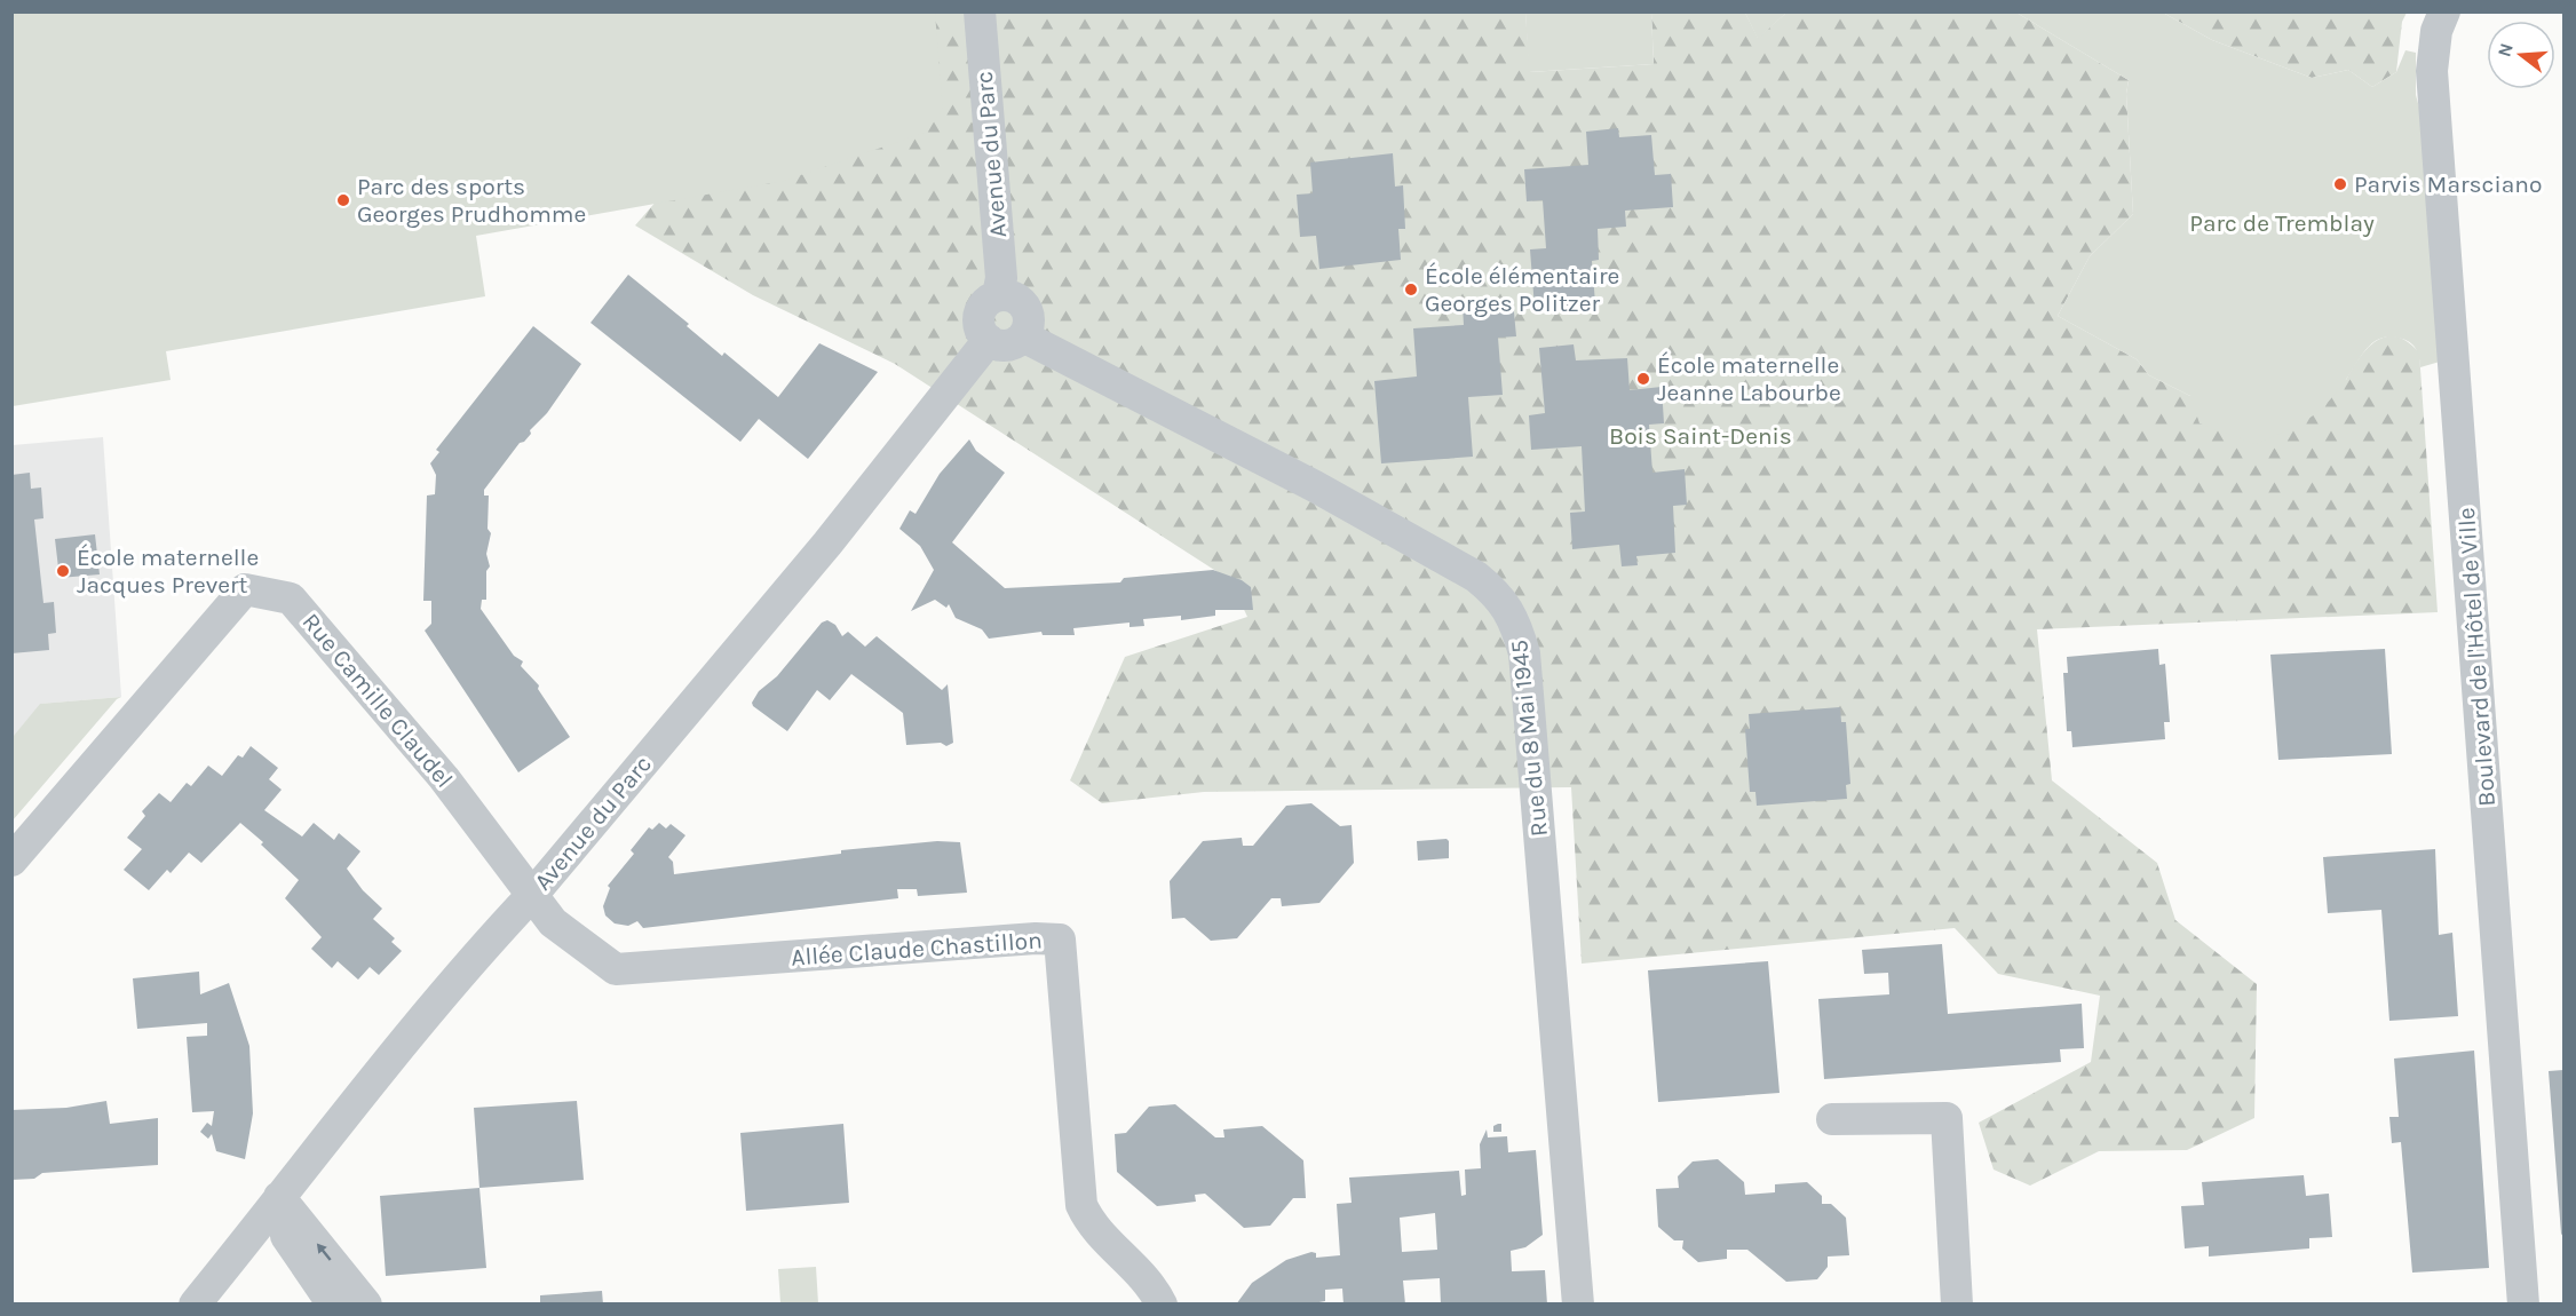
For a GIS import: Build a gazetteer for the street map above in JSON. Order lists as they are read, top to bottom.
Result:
{
  "streets": {
    "street": [
      "Avenue du Parc",
      "Boulevard de l'Hôtel de Ville",
      "Rue Camille Claudel",
      "Rue du 8 Mai 1945",
      "Allée Claude Chastillon"
    ]
  },
  "crossings": [
    ["Avenue du Parc", "Rue Camille Claudel"],
    ["Avenue du Parc", "Rue du 8 Mai 1945"],
    ["Avenue du Parc", "Allée Claude Chastillon"],
    ["Rue Camille Claudel", "Allée Claude Chastillon"]
  ],
  "parks": ["Parc de Tremblay", "Bois Saint-Denis"],
  "places": [
    "Parvis Marsciano",
    "Parc des sports Georges Prudhomme",
    "École élémentaire Georges Politzer",
    "École maternelle Jeanne Labourbe",
    "École maternelle Jacques Prevert"
  ],
  "north": "left"
}
